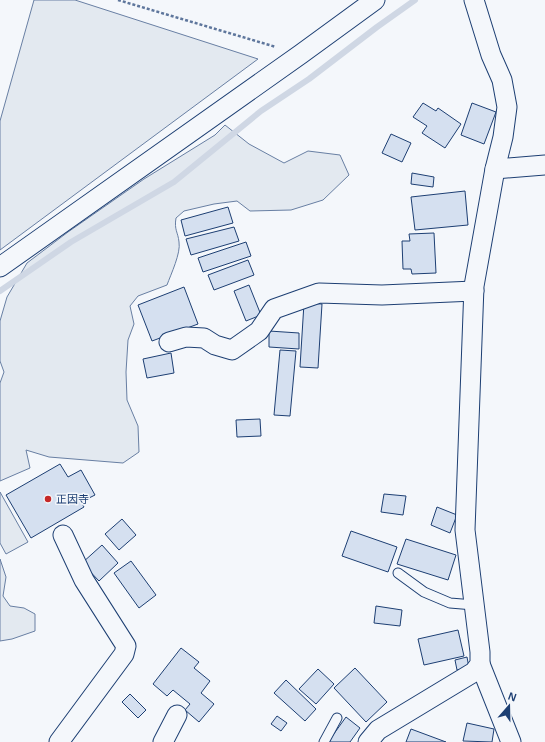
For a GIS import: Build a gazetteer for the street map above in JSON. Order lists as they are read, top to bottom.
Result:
{
  "places": ["正因寺"],
  "north": "top"
}
